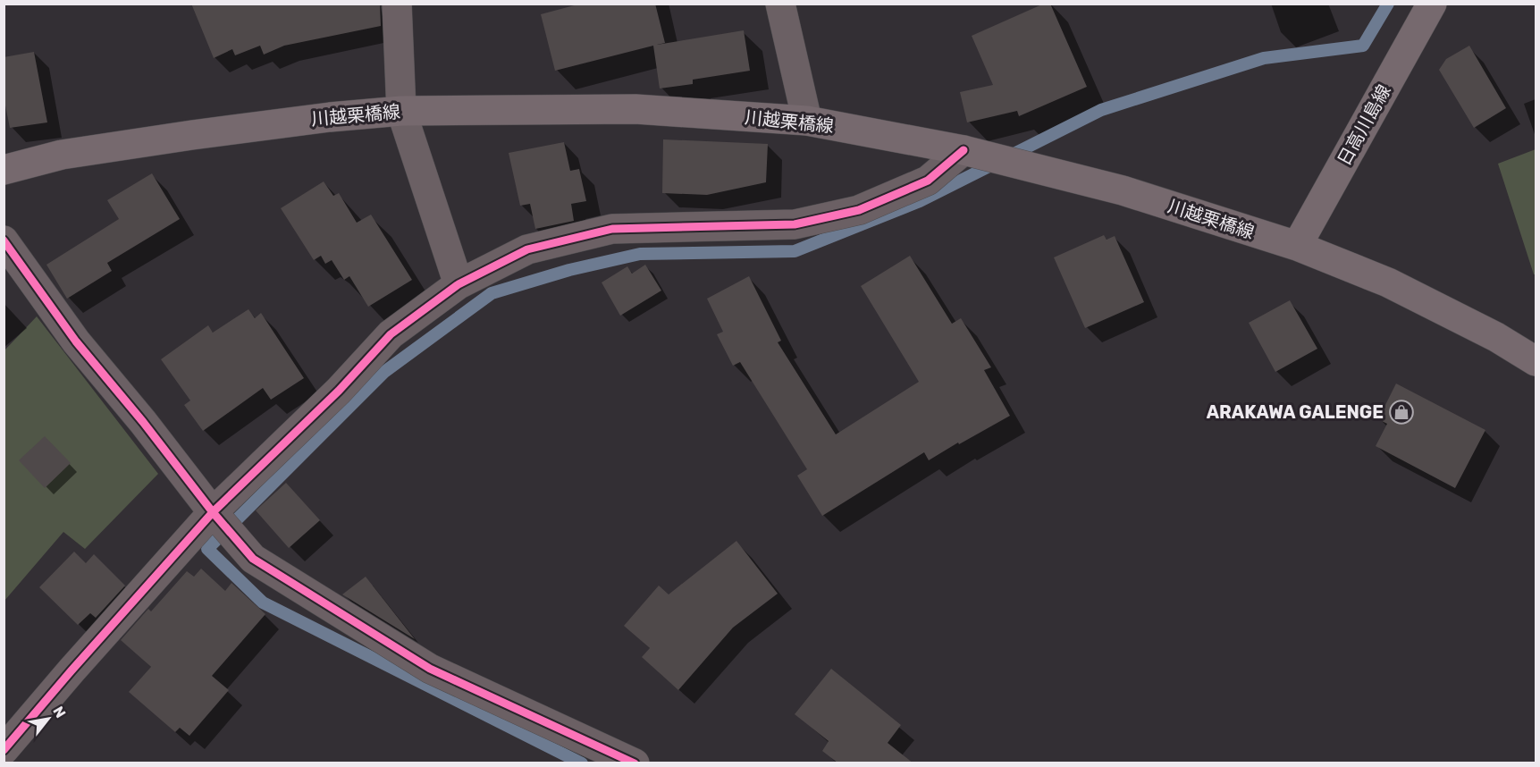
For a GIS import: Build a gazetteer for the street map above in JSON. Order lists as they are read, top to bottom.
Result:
{
  "streets": {
    "main road": ["川越栗橋線", "日高川島線"]
  },
  "crossings": [
    ["川越栗橋線", "日高川島線"]
  ],
  "places": {
    "shop": ["ARAKAWA GALENGE"]
  },
  "north": "top right"
}
